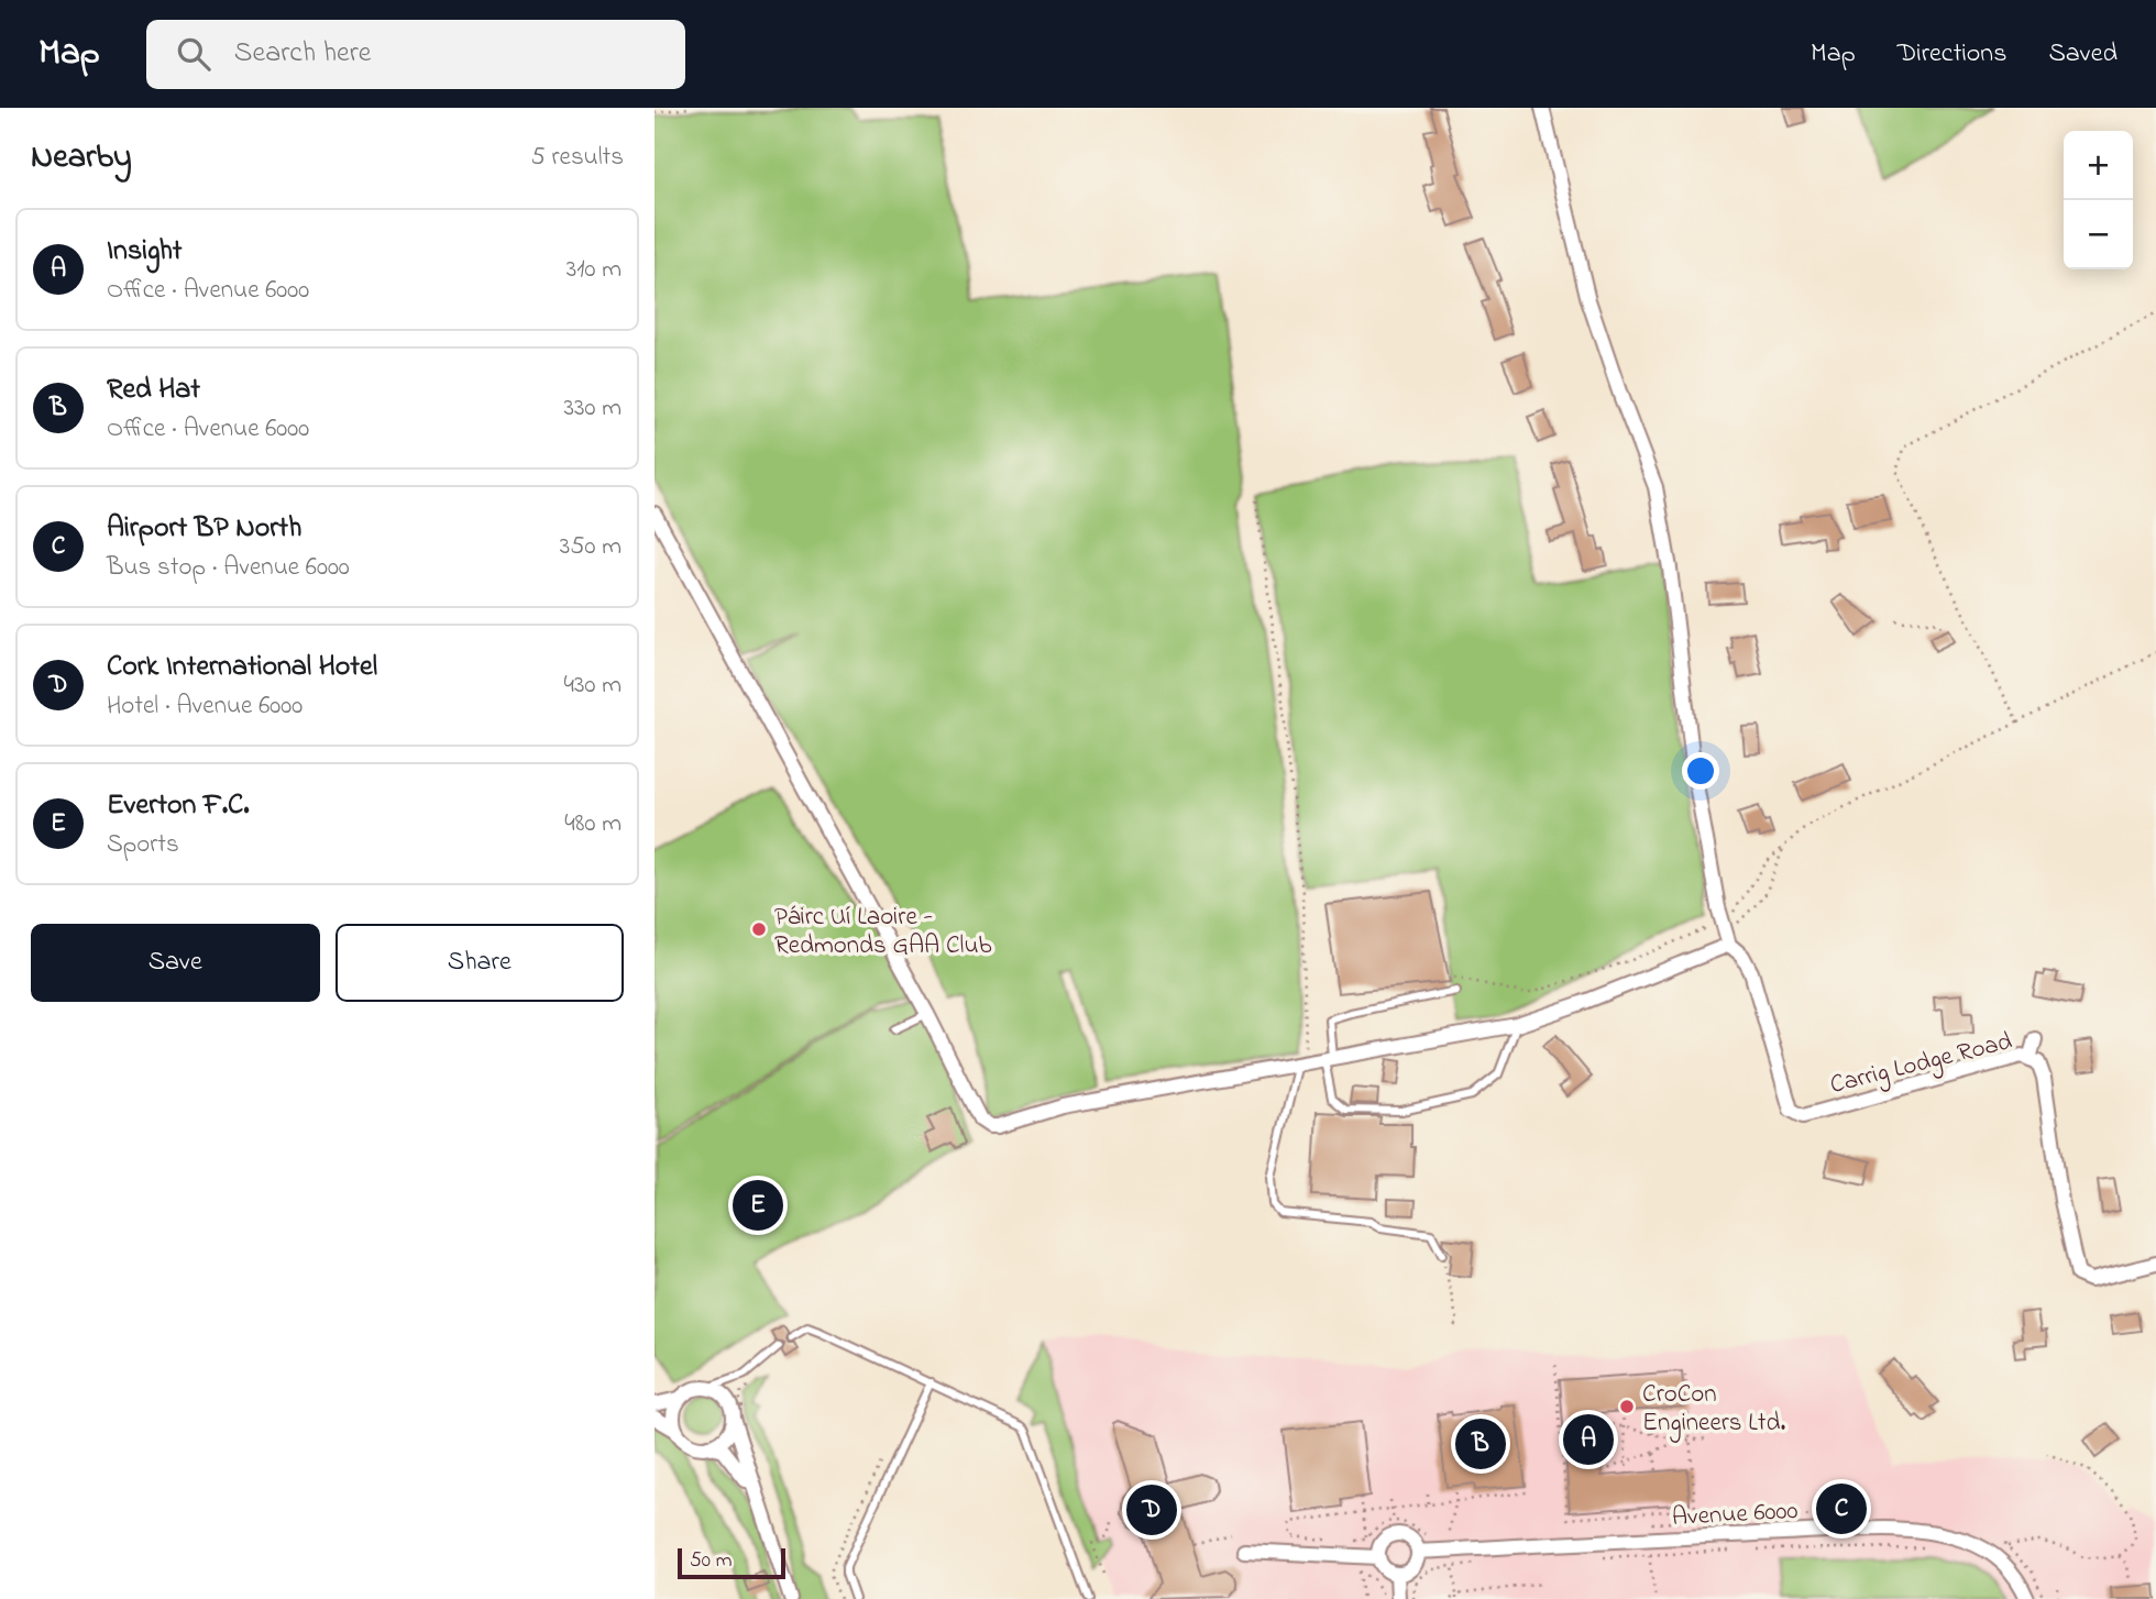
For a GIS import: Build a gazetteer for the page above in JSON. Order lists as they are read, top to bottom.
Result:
{
  "streets": {
    "street": ["Carrig Lodge Road", "Avenue 6000"]
  },
  "places": ["Páirc Uí Laoire - Redmonds GAA Club", "CroCon Engineers Ltd."],
  "scale_bar": "50 m",
  "page": {
    "header": "Map",
    "search": "Search here",
    "nav": ["Map", "Directions", "Saved"],
    "heading": ["Nearby", "5 results"],
    "map_buttons": ["+", "−"],
    "list": [
      {
        "mark": "A",
        "name": "Insight",
        "note": "Office · Avenue 6000",
        "value": "310 m"
      },
      {
        "mark": "B",
        "name": "Red Hat",
        "note": "Office · Avenue 6000",
        "value": "330 m"
      },
      {
        "mark": "C",
        "name": "Airport BP North",
        "note": "Bus stop · Avenue 6000",
        "value": "350 m"
      },
      {
        "mark": "D",
        "name": "Cork International Hotel",
        "note": "Hotel · Avenue 6000",
        "value": "430 m"
      },
      {
        "mark": "E",
        "name": "Everton F.C.",
        "note": "Sports",
        "value": "480 m"
      }
    ],
    "buttons": ["Save", "Share"],
    "pins": [
      "E",
      "A",
      "B",
      "C",
      "D"
    ],
    "scale": "50 m"
  }
}
